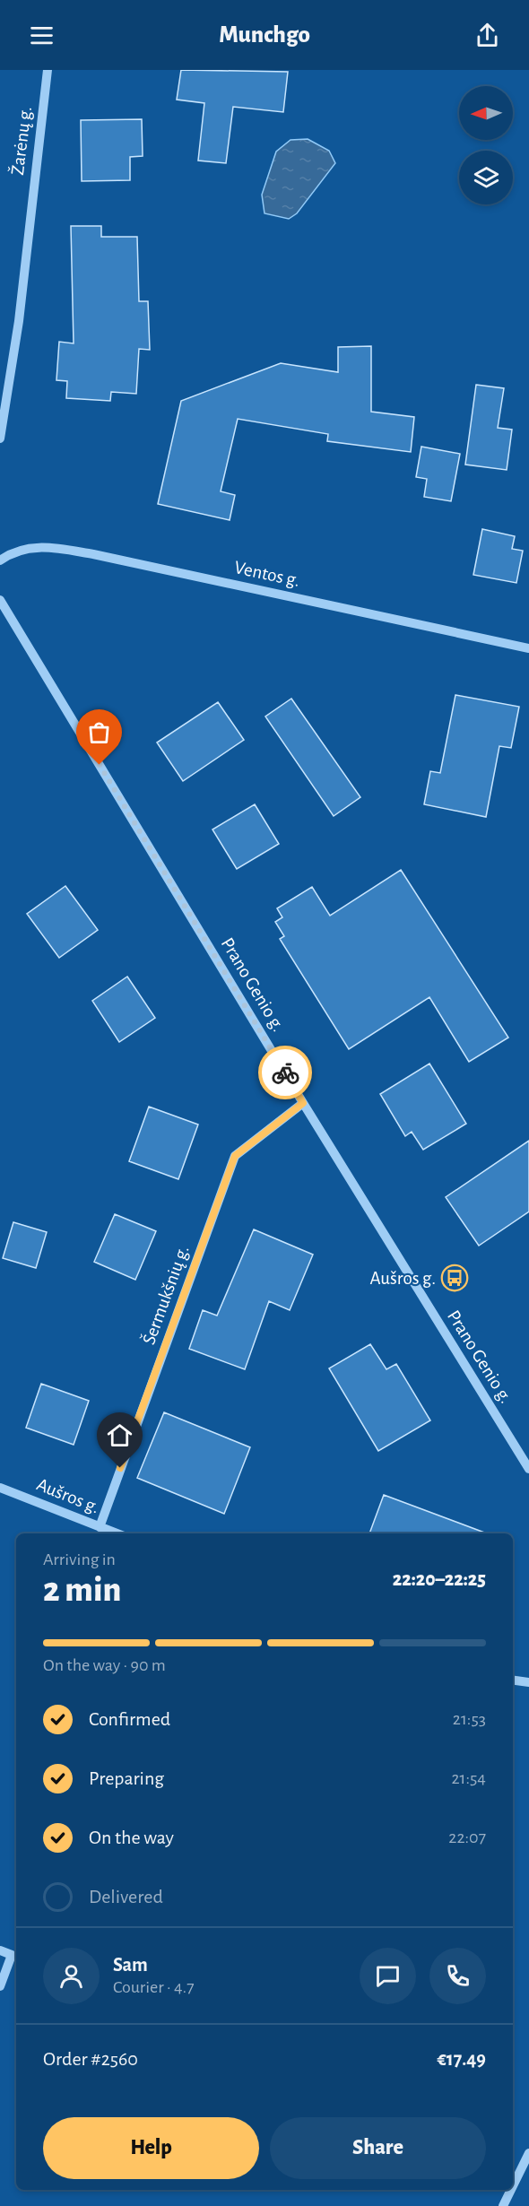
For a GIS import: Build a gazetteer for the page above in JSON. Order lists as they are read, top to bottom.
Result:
{
  "streets": {
    "street": [
      "Žarėnų g.",
      "Ventos g.",
      "Prano Genio g.",
      "Šermukšnių g.",
      "Aušros g."
    ]
  },
  "crossings": [
    ["Prano Genio g.", "Šermukšnių g."],
    ["Šermukšnių g.", "Aušros g."]
  ],
  "places": {
    "bus stop": ["Aušros g."]
  },
  "north": "left",
  "page": {
    "header": "Munchgo",
    "heading": ["2 min", "Arriving in", "22:20–22:25"],
    "panel": [
      "Sam",
      "Courier · 4.7",
      "Order #2560",
      "€17.49"
    ],
    "bar": "On the way · 90 m",
    "list": [
      ["Confirmed", "21:53"],
      ["Preparing", "21:54"],
      ["On the way", "22:07"],
      "Delivered"
    ],
    "buttons": ["Help", "Share"]
  }
}
